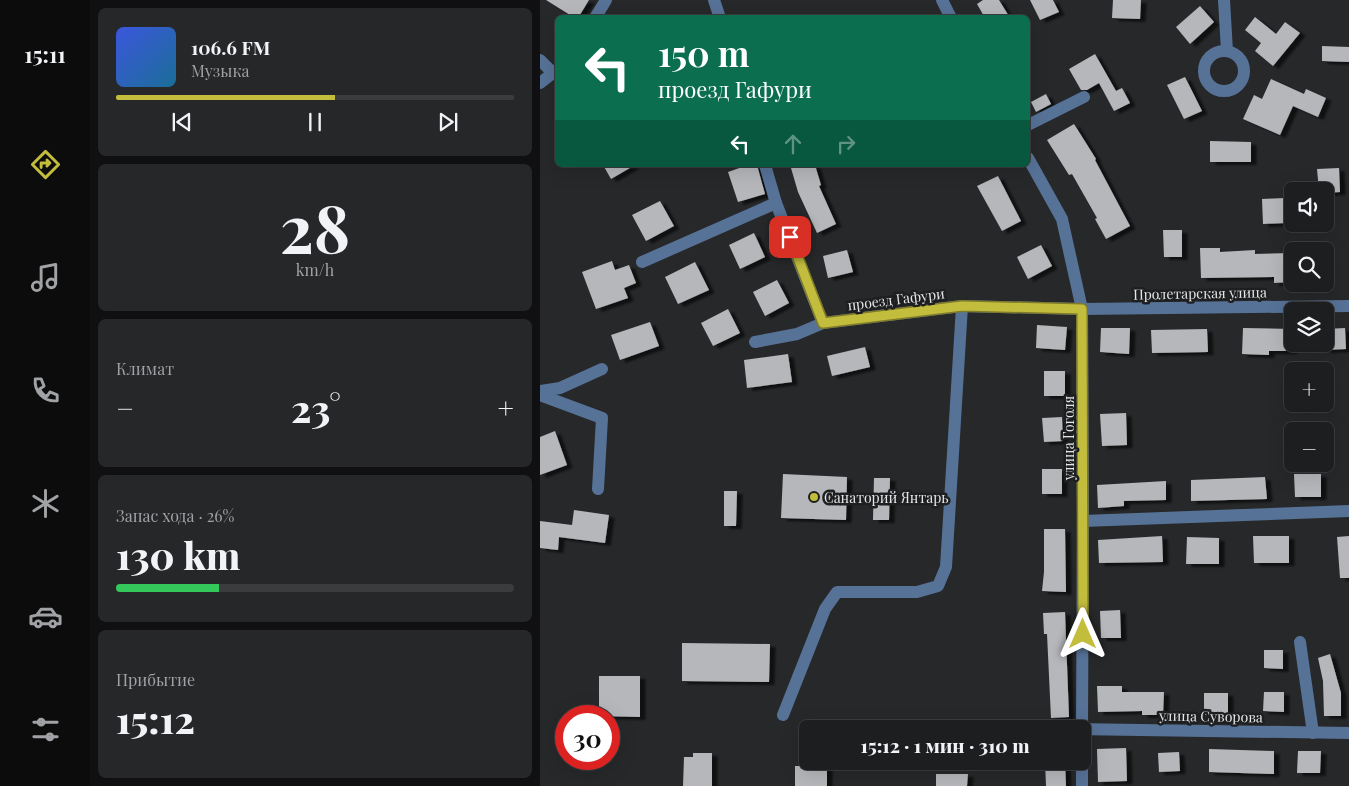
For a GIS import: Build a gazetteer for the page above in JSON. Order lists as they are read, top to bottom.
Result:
{
  "streets": {
    "street": [
      "Пролетарская улица",
      "проезд Гафури",
      "улица Гоголя",
      "улица Суворова"
    ]
  },
  "crossings": [
    ["Пролетарская улица", "проезд Гафури"],
    ["Пролетарская улица", "улица Гоголя"],
    ["проезд Гафури", "улица Гоголя"]
  ],
  "places": ["Санаторий Янтарь"],
  "page": {
    "tabs": "15:11",
    "turn": ["150 m", "проезд Гафури"],
    "song": ["106.6 FM", "Музыка"],
    "tile": [
      ["28", "km/h"],
      "Климат",
      ["Запас хода · 26%", "130 km"],
      ["Прибытие", "15:12"]
    ],
    "map_buttons": ["+", "−"],
    "heat": ["−", "23°", "+"],
    "limit": "30",
    "trip": "15:12 · 1 мин · 310 m"
  }
}
